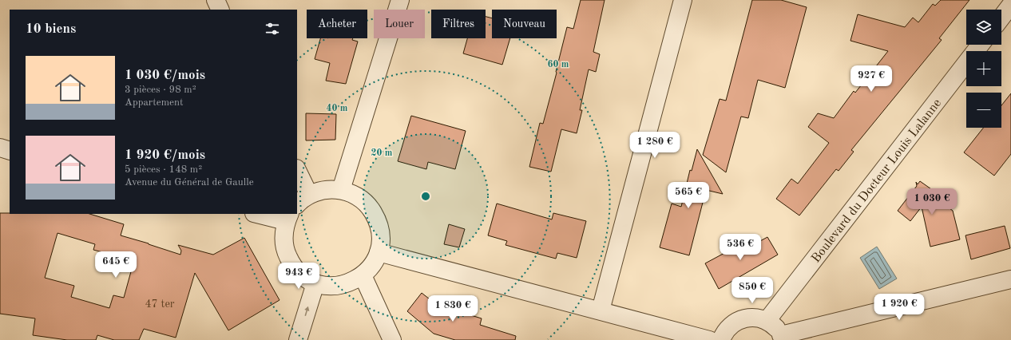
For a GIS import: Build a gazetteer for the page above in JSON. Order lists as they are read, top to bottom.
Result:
{
  "streets": {
    "street": ["Boulevard du Docteur Louis Lalanne"]
  },
  "house_numbers": ["47 ter"],
  "page": {
    "map_buttons": ["+", "−"],
    "chip": [
      "Acheter",
      "Louer",
      "Filtres",
      "Nouveau"
    ],
    "heading": "10 biens",
    "list": [
      {
        "name": "1 030 €/mois",
        "note": "3 pièces · 98 m² · Appartement"
      },
      {
        "name": "1 920 €/mois",
        "note": "5 pièces · 148 m² · Avenue du Général de Gaulle"
      }
    ],
    "price": [
      "927 €",
      "1 280 €",
      "565 €",
      "1 030 €",
      "536 €",
      "645 €",
      "943 €",
      "850 €",
      "1 920 €",
      "1 830 €"
    ]
  },
  "rings": ["60 m", "40 m", "20 m"]
}
